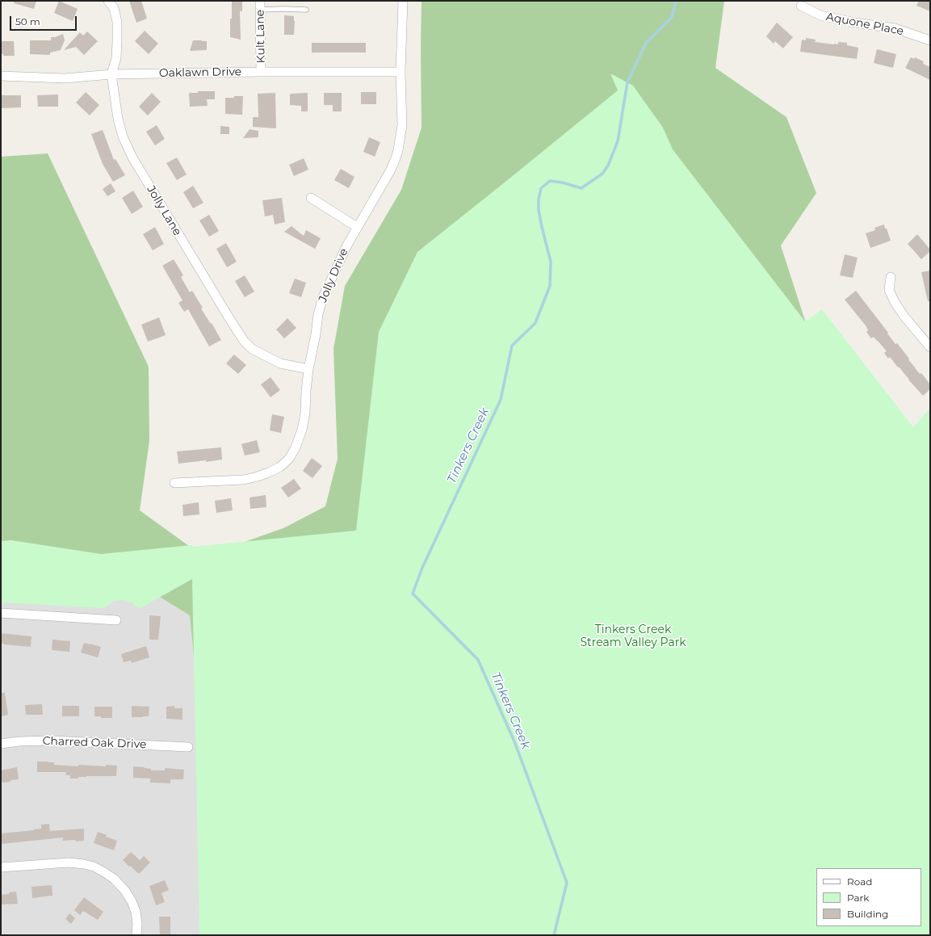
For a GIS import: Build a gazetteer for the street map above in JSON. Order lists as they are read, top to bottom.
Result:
{
  "streets": {
    "street": [
      "Aquone Place",
      "Kult Lane",
      "Oaklawn Drive",
      "Jolly Lane",
      "Jolly Drive",
      "Charred Oak Drive"
    ]
  },
  "crossings": [
    ["Kult Lane", "Oaklawn Drive"],
    ["Oaklawn Drive", "Jolly Lane"],
    ["Oaklawn Drive", "Jolly Drive"],
    ["Jolly Lane", "Jolly Drive"]
  ],
  "water": ["Tinkers Creek"],
  "parks": ["Tinkers Creek Stream Valley Park"],
  "legend": ["Road", "Park", "Building"],
  "scale_bar": "50 m"
}
